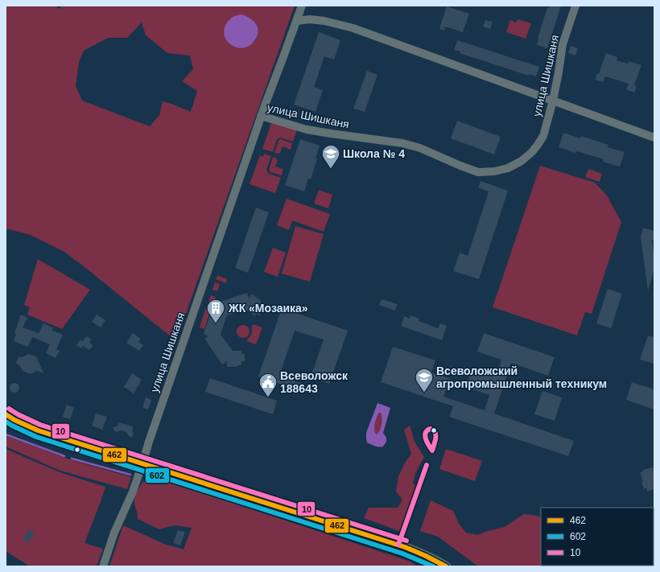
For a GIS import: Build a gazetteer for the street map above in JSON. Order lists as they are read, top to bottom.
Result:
{
  "streets": {
    "street": ["улица Шишканя"]
  },
  "places": {
    "school or university": ["Школа № 4", "Всеволожский агропромышленный техникум"],
    "building": ["ЖК «Мозаика»"],
    "public building": ["Всеволожск 188643"]
  },
  "lines": ["transit line 10", "transit line 462", "transit line 602"],
  "legend": ["462", "602", "10"]
}
